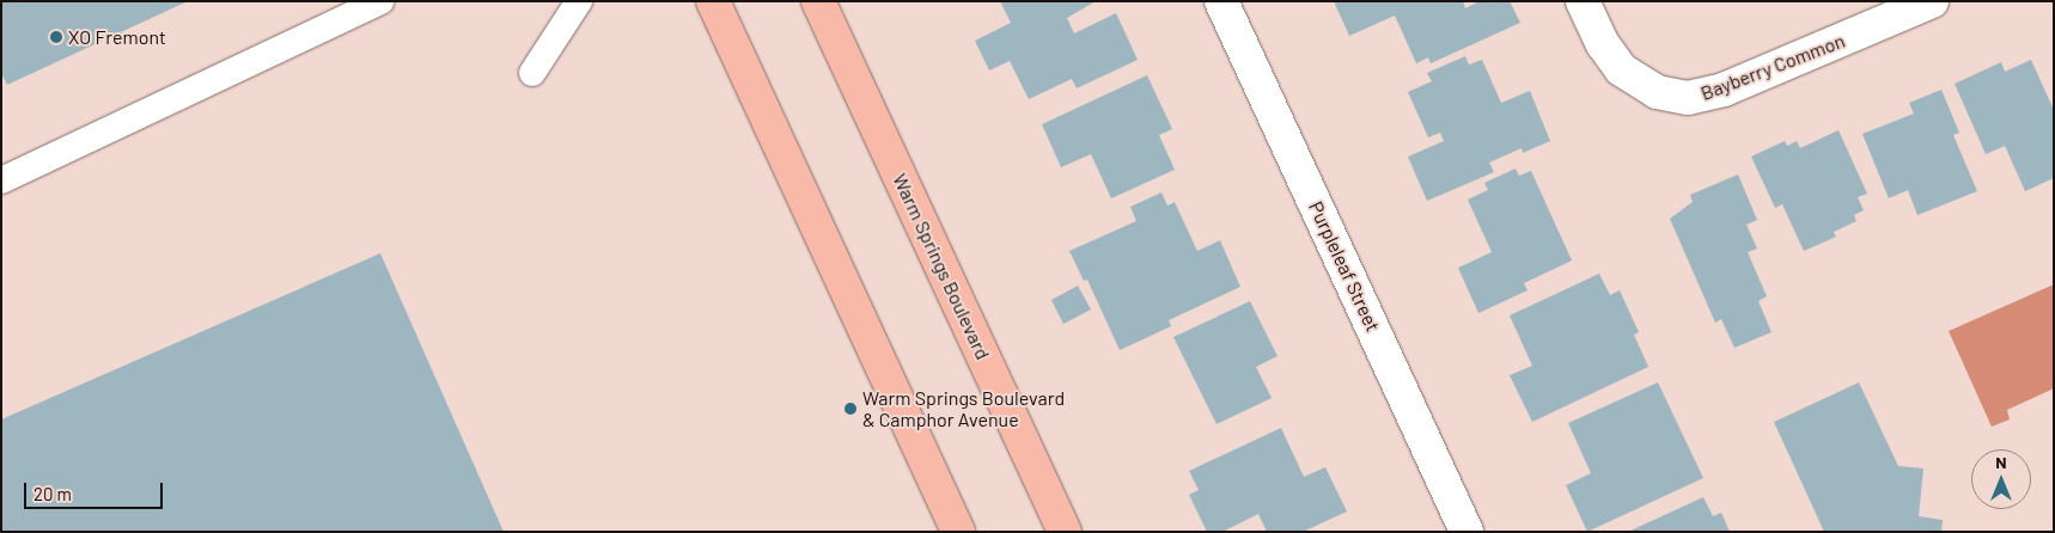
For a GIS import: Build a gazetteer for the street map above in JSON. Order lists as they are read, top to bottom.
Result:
{
  "streets": {
    "main road": ["Warm Springs Boulevard"],
    "street": ["Bayberry Common", "Purpleleaf Street"]
  },
  "places": ["XO Fremont", "Warm Springs Boulevard & Camphor Avenue"],
  "scale_bar": "20 m",
  "north": "top"
}
